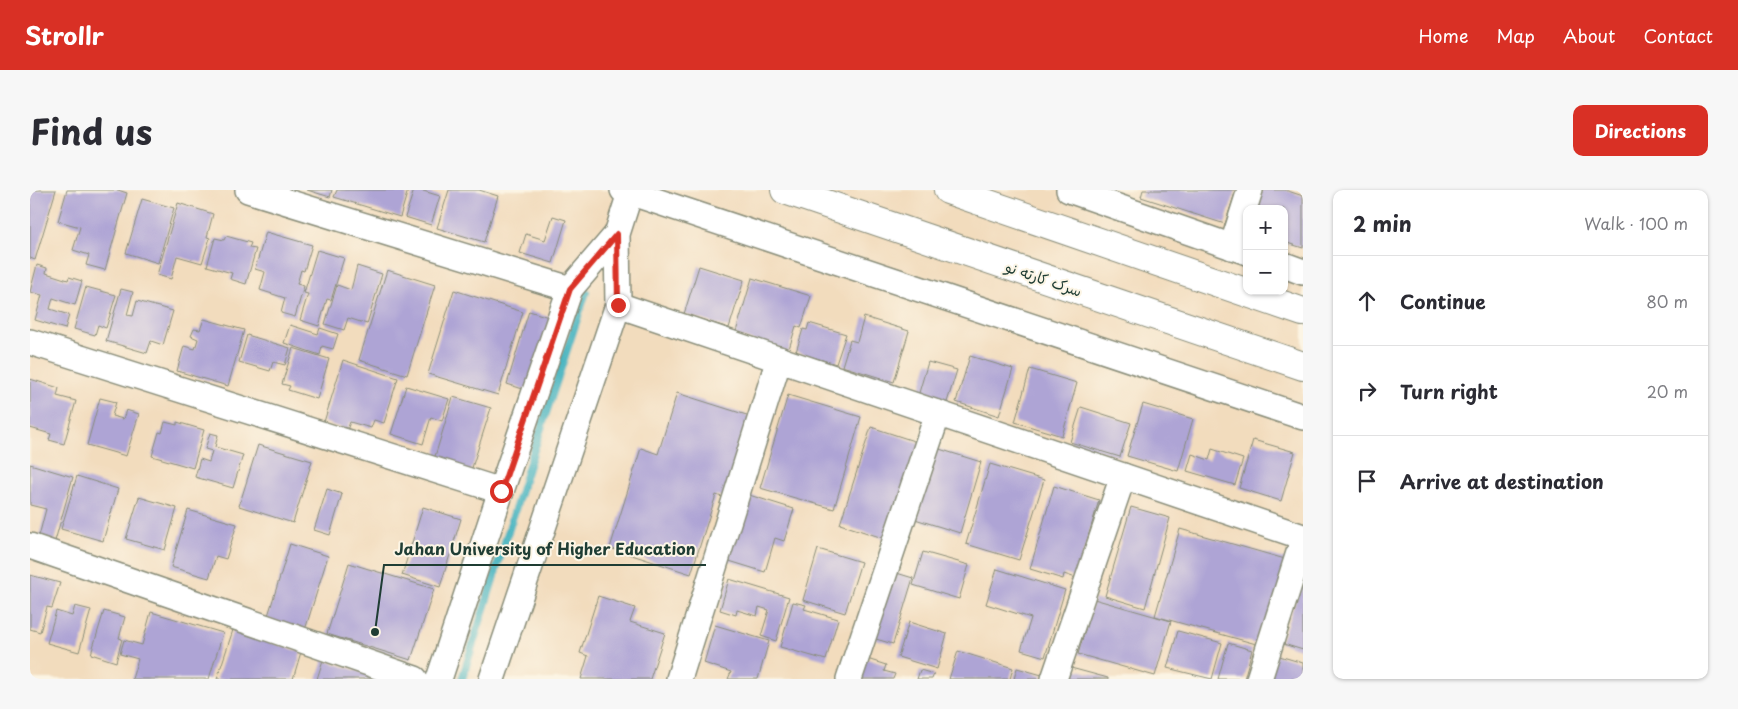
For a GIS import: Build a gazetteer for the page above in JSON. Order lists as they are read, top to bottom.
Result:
{
  "streets": {
    "highway": ["سرک کارته نو"]
  },
  "places": ["Jahan University of Higher Education"],
  "page": {
    "header": "Strollr",
    "nav": [
      "Home",
      "Map",
      "About",
      "Contact"
    ],
    "title": "Find us",
    "buttons": "Directions",
    "heading": ["2 min", "Walk · 100 m"],
    "map_buttons": ["+", "−"],
    "list": [
      ["Continue", "80 m"],
      ["Turn right", "20 m"],
      "Arrive at destination"
    ]
  }
}
